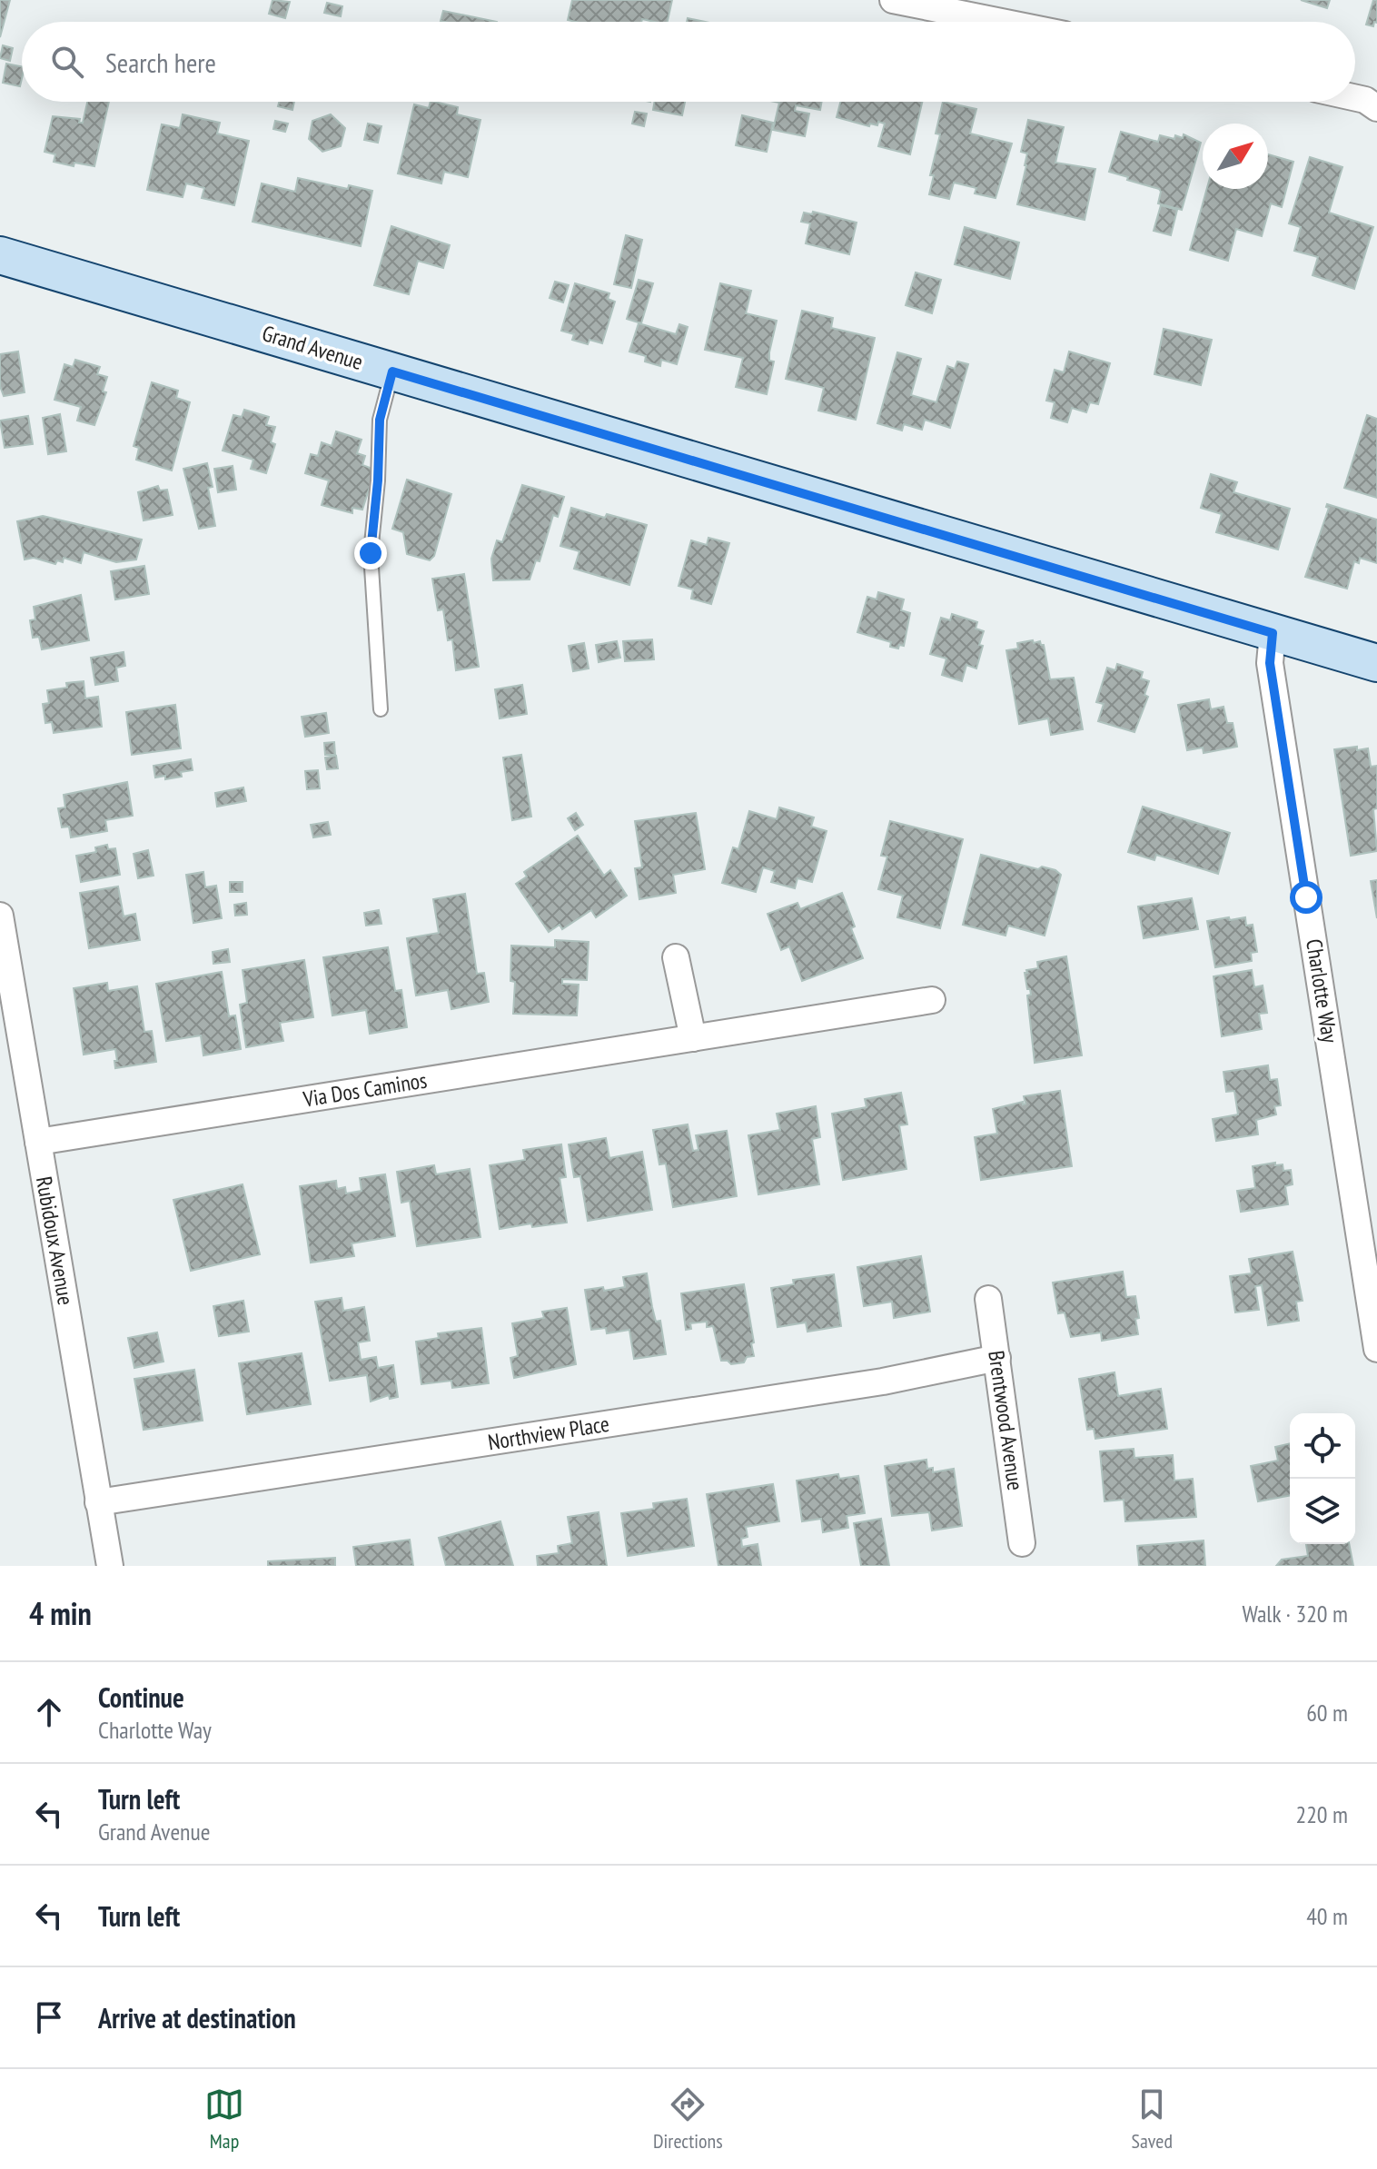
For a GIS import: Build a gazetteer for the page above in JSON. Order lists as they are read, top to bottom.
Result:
{
  "streets": {
    "street": [
      "Grand Avenue",
      "Charlotte Way",
      "Via Dos Caminos",
      "Rubidoux Avenue",
      "Brentwood Avenue",
      "Northview Place"
    ]
  },
  "crossings": [
    ["Grand Avenue", "Charlotte Way"],
    ["Via Dos Caminos", "Rubidoux Avenue"],
    ["Rubidoux Avenue", "Northview Place"],
    ["Brentwood Avenue", "Northview Place"]
  ],
  "north": "top right",
  "page": {
    "search": "Search here",
    "heading": ["4 min", "Walk · 320 m"],
    "list": [
      ["Continue", "Charlotte Way", "60 m"],
      ["Turn left", "Grand Avenue", "220 m"],
      ["Turn left", "40 m"],
      "Arrive at destination"
    ],
    "nav": ["Map", "Directions", "Saved"]
  }
}
